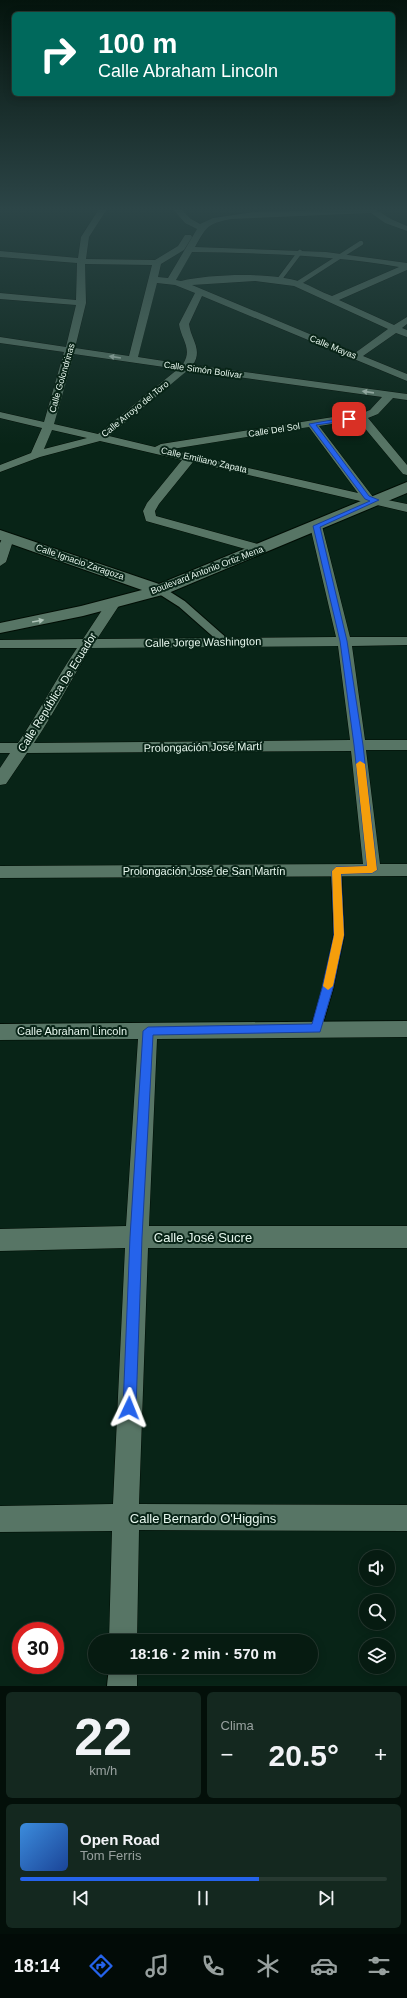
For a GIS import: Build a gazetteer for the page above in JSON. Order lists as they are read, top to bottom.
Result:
{
  "streets": {
    "main road": ["Calle Ignacio Zaragoza", "Boulevard Antonio Ortiz Mena"],
    "street": [
      "Calle Mayas",
      "Calle Simón Bolívar",
      "Calle Golondrinas",
      "Calle Arroyo del Toro",
      "Calle Del Sol",
      "Calle Emiliano Zapata",
      "Calle Jorge Washington",
      "Calle República De Ecuador",
      "Prolongación José Martí",
      "Prolongación José de San Martín",
      "Calle Abraham Lincoln",
      "Calle José Sucre",
      "Calle Bernardo O'Higgins"
    ]
  },
  "crossings": [
    ["Calle Mayas", "Calle Arroyo del Toro"],
    ["Calle Simón Bolívar", "Calle Golondrinas"],
    ["Calle Simón Bolívar", "Calle Arroyo del Toro"],
    ["Calle Simón Bolívar", "Calle Del Sol"],
    ["Calle Golondrinas", "Calle Arroyo del Toro"],
    ["Calle Golondrinas", "Calle Emiliano Zapata"],
    ["Calle Arroyo del Toro", "Calle Emiliano Zapata"],
    ["Calle Del Sol", "Calle Emiliano Zapata"],
    ["Calle Emiliano Zapata", "Boulevard Antonio Ortiz Mena"],
    ["Calle Ignacio Zaragoza", "Boulevard Antonio Ortiz Mena"],
    ["Boulevard Antonio Ortiz Mena", "Calle República De Ecuador"],
    ["Calle Jorge Washington", "Calle República De Ecuador"],
    ["Calle República De Ecuador", "Prolongación José Martí"]
  ],
  "page": {
    "turn": ["100 m", "Calle Abraham Lincoln"],
    "limit": "30",
    "trip": "18:16 · 2 min · 570 m",
    "tile": [
      ["22", "km/h"],
      "Clima"
    ],
    "heat": ["−", "20.5°", "+"],
    "song": ["Open Road", "Tom Ferris"],
    "tabs": "18:14"
  }
}
